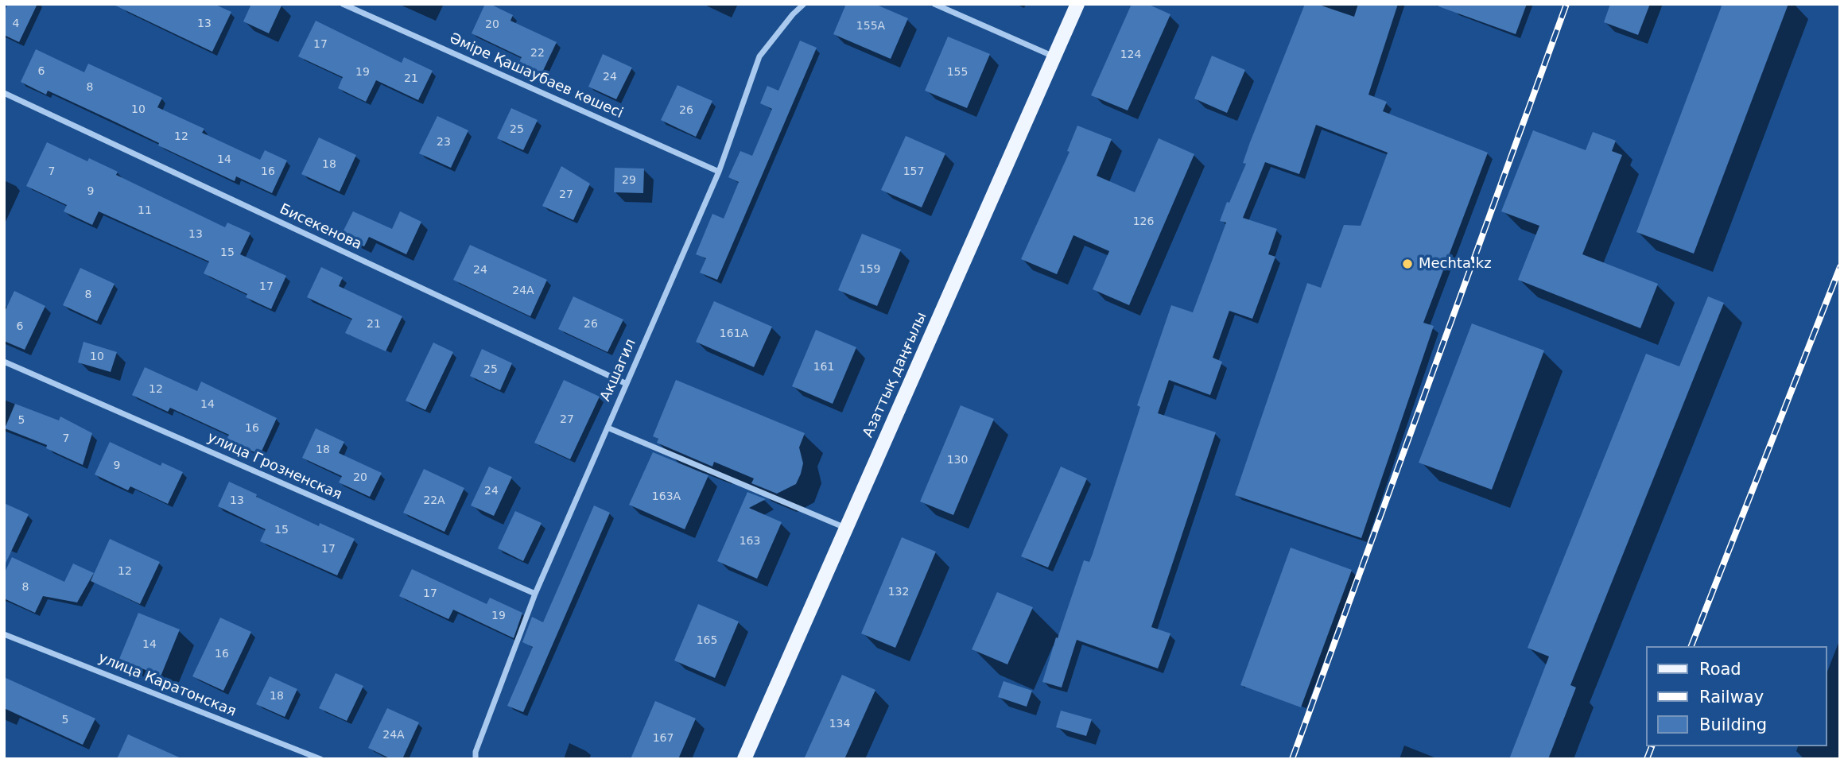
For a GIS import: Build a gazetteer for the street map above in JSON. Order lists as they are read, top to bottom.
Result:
{
  "streets": {
    "main road": ["Азаттық даңғылы"],
    "street": [
      "Әміре Қашаубаев көшесі",
      "Бисекенова",
      "Акшагил",
      "улица Грозненская",
      "улица Каратонская"
    ]
  },
  "crossings": [
    ["Әміре Қашаубаев көшесі", "Акшагил"],
    ["Бисекенова", "Акшагил"],
    ["Акшагил", "улица Грозненская"]
  ],
  "places": ["Mechta.kz"],
  "house_numbers": [
    "4",
    "13",
    "20",
    "155А",
    "17",
    "22",
    "124",
    "6",
    "19",
    "155",
    "24",
    "21",
    "8",
    "10",
    "26",
    "25",
    "12",
    "23",
    "14",
    "18",
    "7",
    "16",
    "157",
    "29",
    "9",
    "27",
    "11",
    "126",
    "13",
    "15",
    "159",
    "24",
    "17",
    "24А",
    "8",
    "21",
    "26",
    "6",
    "161А",
    "10",
    "161",
    "25",
    "12",
    "14",
    "27",
    "5",
    "16",
    "7",
    "18",
    "130",
    "9",
    "20",
    "24",
    "163А",
    "13",
    "22А",
    "15",
    "163",
    "17",
    "12",
    "8",
    "132",
    "17",
    "19",
    "165",
    "14",
    "16",
    "18",
    "5",
    "134",
    "24А",
    "167"
  ],
  "legend": ["Road", "Railway", "Building"]
}
